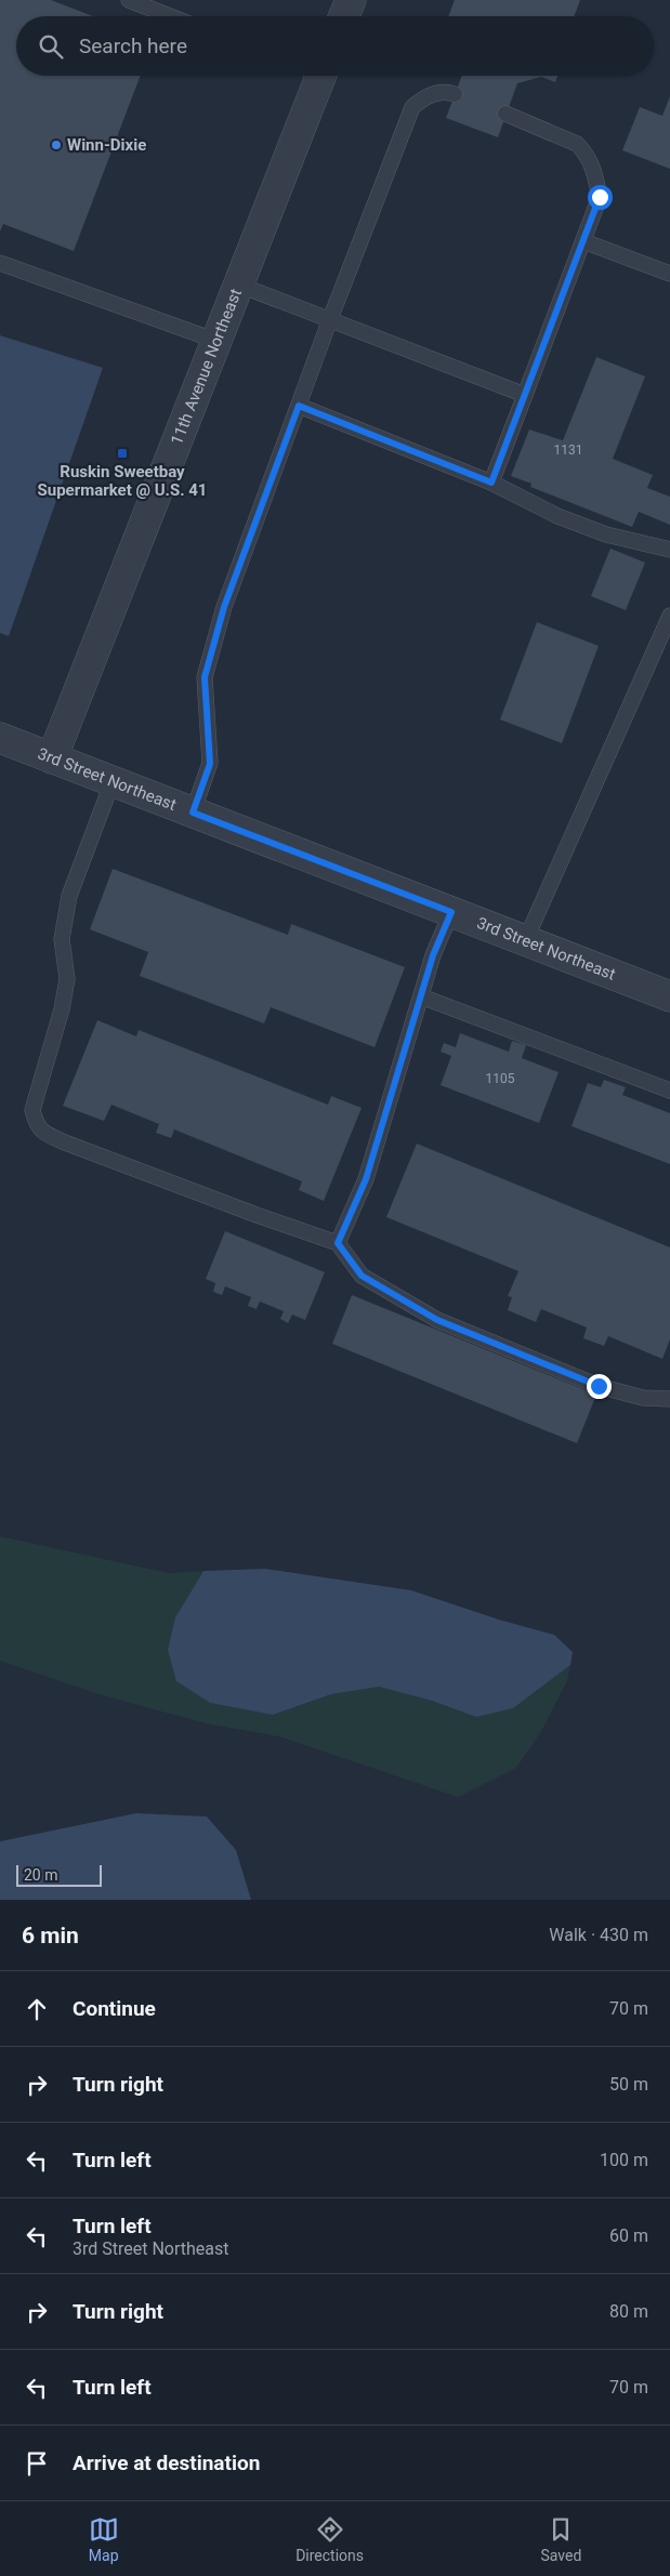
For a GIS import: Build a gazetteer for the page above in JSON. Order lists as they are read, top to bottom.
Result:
{
  "streets": {
    "street": ["11th Avenue Northeast", "3rd Street Northeast"]
  },
  "crossings": [
    ["11th Avenue Northeast", "3rd Street Northeast"]
  ],
  "places": {
    "other": ["Winn-Dixie"],
    "transit": ["Ruskin Sweetbay Supermarket @ U.S. 41"]
  },
  "house_numbers": ["1131", "1105"],
  "scale_bar": "20 m",
  "page": {
    "search": "Search here",
    "scale": "20 m",
    "heading": ["6 min", "Walk · 430 m"],
    "list": [
      ["Continue", "70 m"],
      ["Turn right", "50 m"],
      ["Turn left", "100 m"],
      ["Turn left", "3rd Street Northeast", "60 m"],
      ["Turn right", "80 m"],
      ["Turn left", "70 m"],
      "Arrive at destination"
    ],
    "nav": ["Map", "Directions", "Saved"]
  }
}
